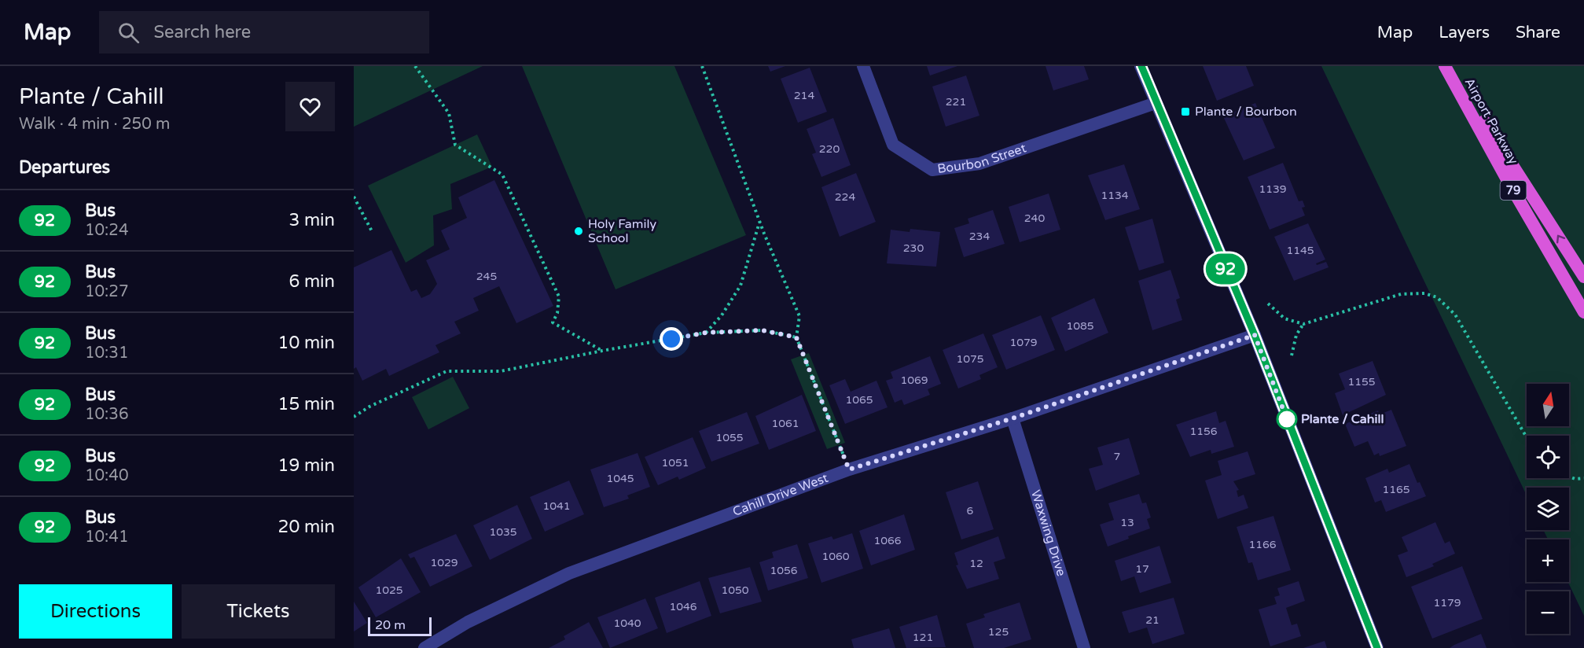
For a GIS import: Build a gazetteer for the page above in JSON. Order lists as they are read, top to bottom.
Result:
{
  "streets": {
    "highway": ["Airport Parkway", "79"],
    "street": ["Bourbon Street", "Cahill Drive West", "Waxwing Drive"]
  },
  "crossings": [
    ["Cahill Drive West", "Waxwing Drive"]
  ],
  "places": {
    "transit": ["Plante / Bourbon"],
    "other": ["Holy Family School", "Plante / Cahill"]
  },
  "lines": ["bus line 92"],
  "house_numbers": [
    "214",
    "221",
    "220",
    "1139",
    "1134",
    "224",
    "240",
    "234",
    "230",
    "1145",
    "245",
    "1085",
    "1079",
    "1075",
    "1069",
    "1155",
    "1065",
    "1061",
    "1156",
    "1055",
    "7",
    "1051",
    "1045",
    "1165",
    "1041",
    "6",
    "13",
    "1035",
    "1066",
    "1166",
    "1060",
    "1029",
    "12",
    "17",
    "1056",
    "1025",
    "1050",
    "1179",
    "1046",
    "21",
    "1040",
    "125",
    "121"
  ],
  "scale_bar": "20 m",
  "north": "top",
  "page": {
    "header": "Map",
    "search": "Search here",
    "nav": ["Map", "Layers", "Share"],
    "heading": [
      ["Plante / Cahill", "Walk · 4 min · 250 m"],
      "Departures"
    ],
    "on_map": "92",
    "list": [
      {
        "mark": "92",
        "name": "Bus",
        "note": "10:24",
        "value": "3 min"
      },
      {
        "mark": "92",
        "name": "Bus",
        "note": "10:27",
        "value": "6 min"
      },
      {
        "mark": "92",
        "name": "Bus",
        "note": "10:31",
        "value": "10 min"
      },
      {
        "mark": "92",
        "name": "Bus",
        "note": "10:36",
        "value": "15 min"
      },
      {
        "mark": "92",
        "name": "Bus",
        "note": "10:40",
        "value": "19 min"
      },
      {
        "mark": "92",
        "name": "Bus",
        "note": "10:41",
        "value": "20 min"
      }
    ],
    "map_buttons": ["+", "−"],
    "buttons": ["Directions", "Tickets"],
    "scale": "20 m"
  }
}
